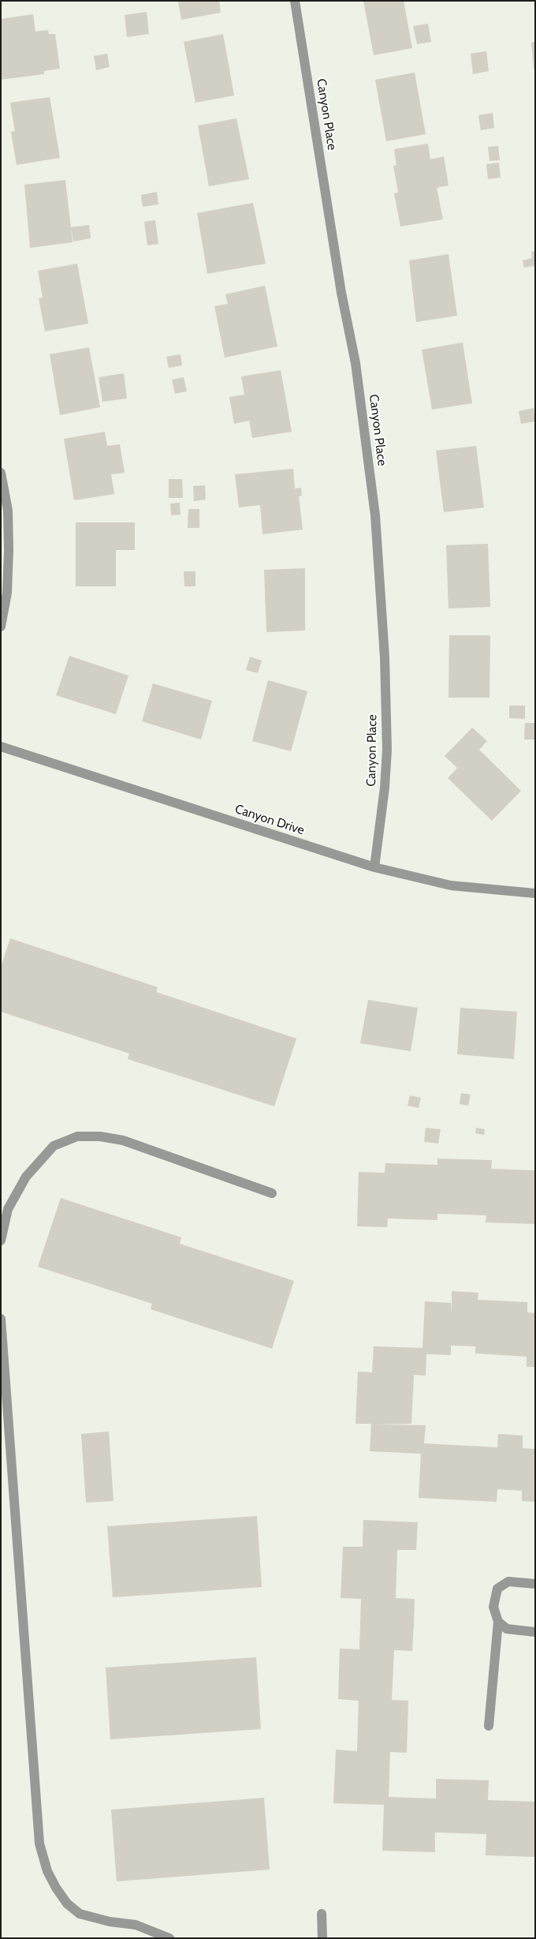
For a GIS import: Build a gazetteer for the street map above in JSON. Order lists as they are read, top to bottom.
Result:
{
  "streets": {
    "street": ["Canyon Place", "Canyon Drive"]
  },
  "crossings": [
    ["Canyon Place", "Canyon Drive"]
  ]
}
